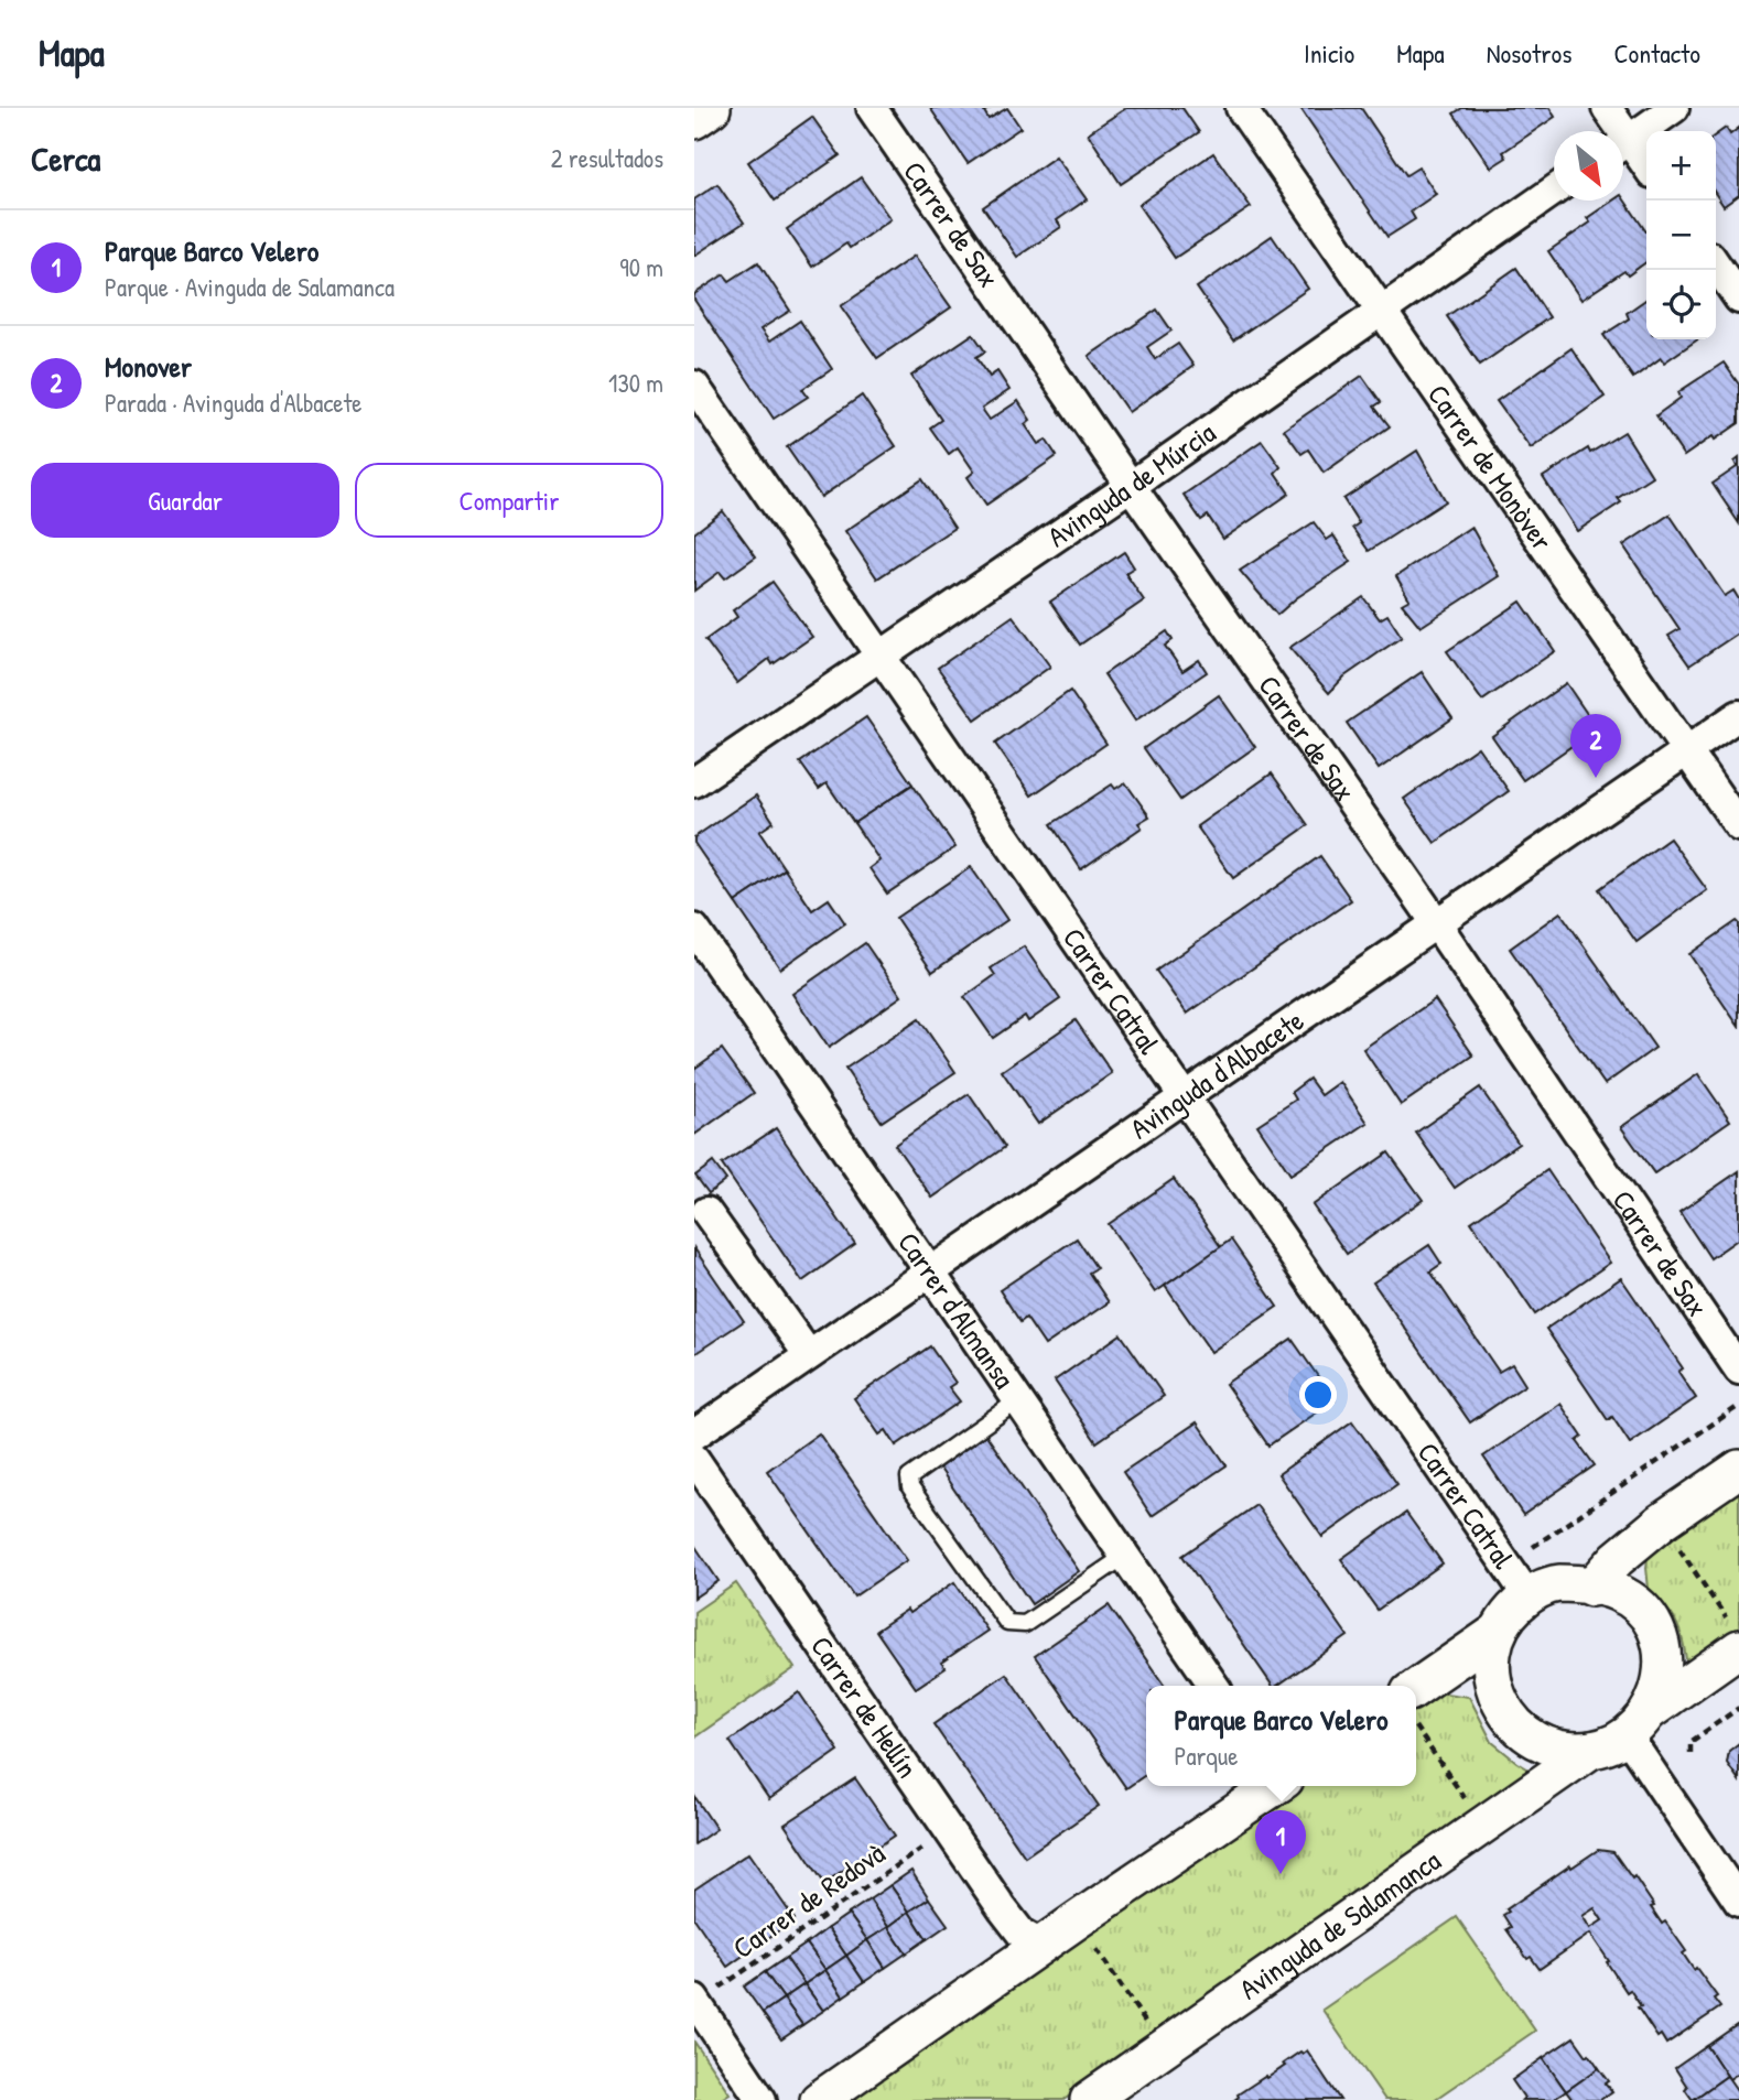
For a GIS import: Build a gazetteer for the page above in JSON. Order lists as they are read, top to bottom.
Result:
{
  "streets": {
    "street": [
      "Carrer de Sax",
      "Carrer de Monòver",
      "Avinguda de Múrcia",
      "Carrer Catral",
      "Avinguda d'Albacete",
      "Carrer d'Almansa",
      "Carrer de Hellín",
      "Avinguda de Salamanca"
    ],
    "path": ["Carrer de Redovà"]
  },
  "crossings": [
    ["Carrer de Sax", "Avinguda de Múrcia"],
    ["Carrer de Sax", "Avinguda d'Albacete"],
    ["Carrer de Monòver", "Avinguda de Múrcia"],
    ["Carrer de Monòver", "Avinguda d'Albacete"],
    ["Avinguda de Múrcia", "Carrer Catral"],
    ["Carrer Catral", "Avinguda d'Albacete"],
    ["Carrer Catral", "Avinguda de Salamanca"],
    ["Avinguda d'Albacete", "Carrer d'Almansa"]
  ],
  "north": "bottom right",
  "page": {
    "header": "Mapa",
    "nav": [
      "Inicio",
      "Mapa",
      "Nosotros",
      "Contacto"
    ],
    "heading": ["Cerca", "2 resultados"],
    "map_buttons": ["+", "−"],
    "list": [
      {
        "mark": "1",
        "name": "Parque Barco Velero",
        "note": "Parque · Avinguda de Salamanca",
        "value": "90 m"
      },
      {
        "mark": "2",
        "name": "Monover",
        "note": "Parada · Avinguda d'Albacete",
        "value": "130 m"
      }
    ],
    "buttons": ["Guardar", "Compartir"],
    "pins": ["2", "1"],
    "popup": ["Parque Barco Velero", "Parque"]
  }
}
